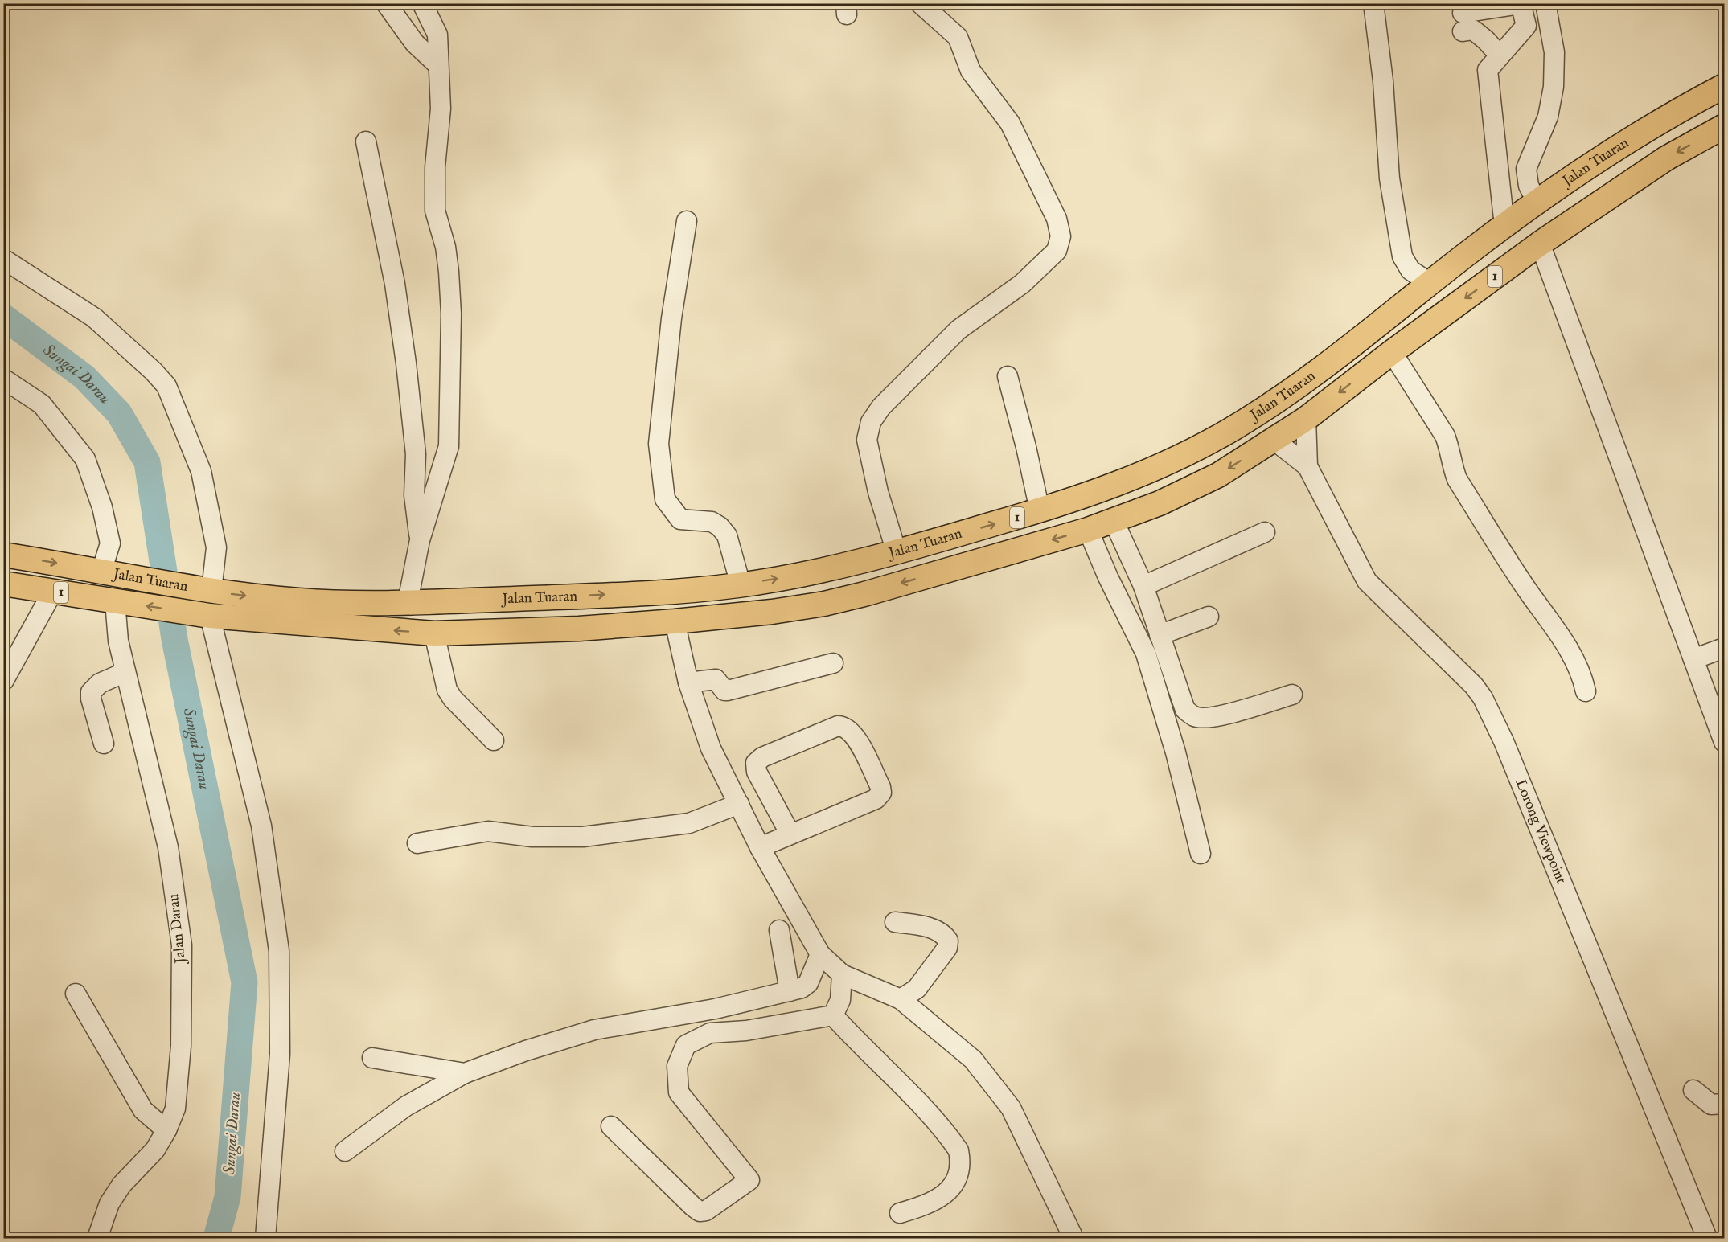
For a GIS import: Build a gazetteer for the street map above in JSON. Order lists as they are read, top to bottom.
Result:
{
  "streets": {
    "main road": ["Jalan Tuaran", "1"],
    "street": ["Lorong Viewpoint", "Jalan Darau"]
  },
  "crossings": [
    ["Jalan Tuaran", "Jalan Darau"]
  ],
  "water": ["Sungai Darau"]
}
